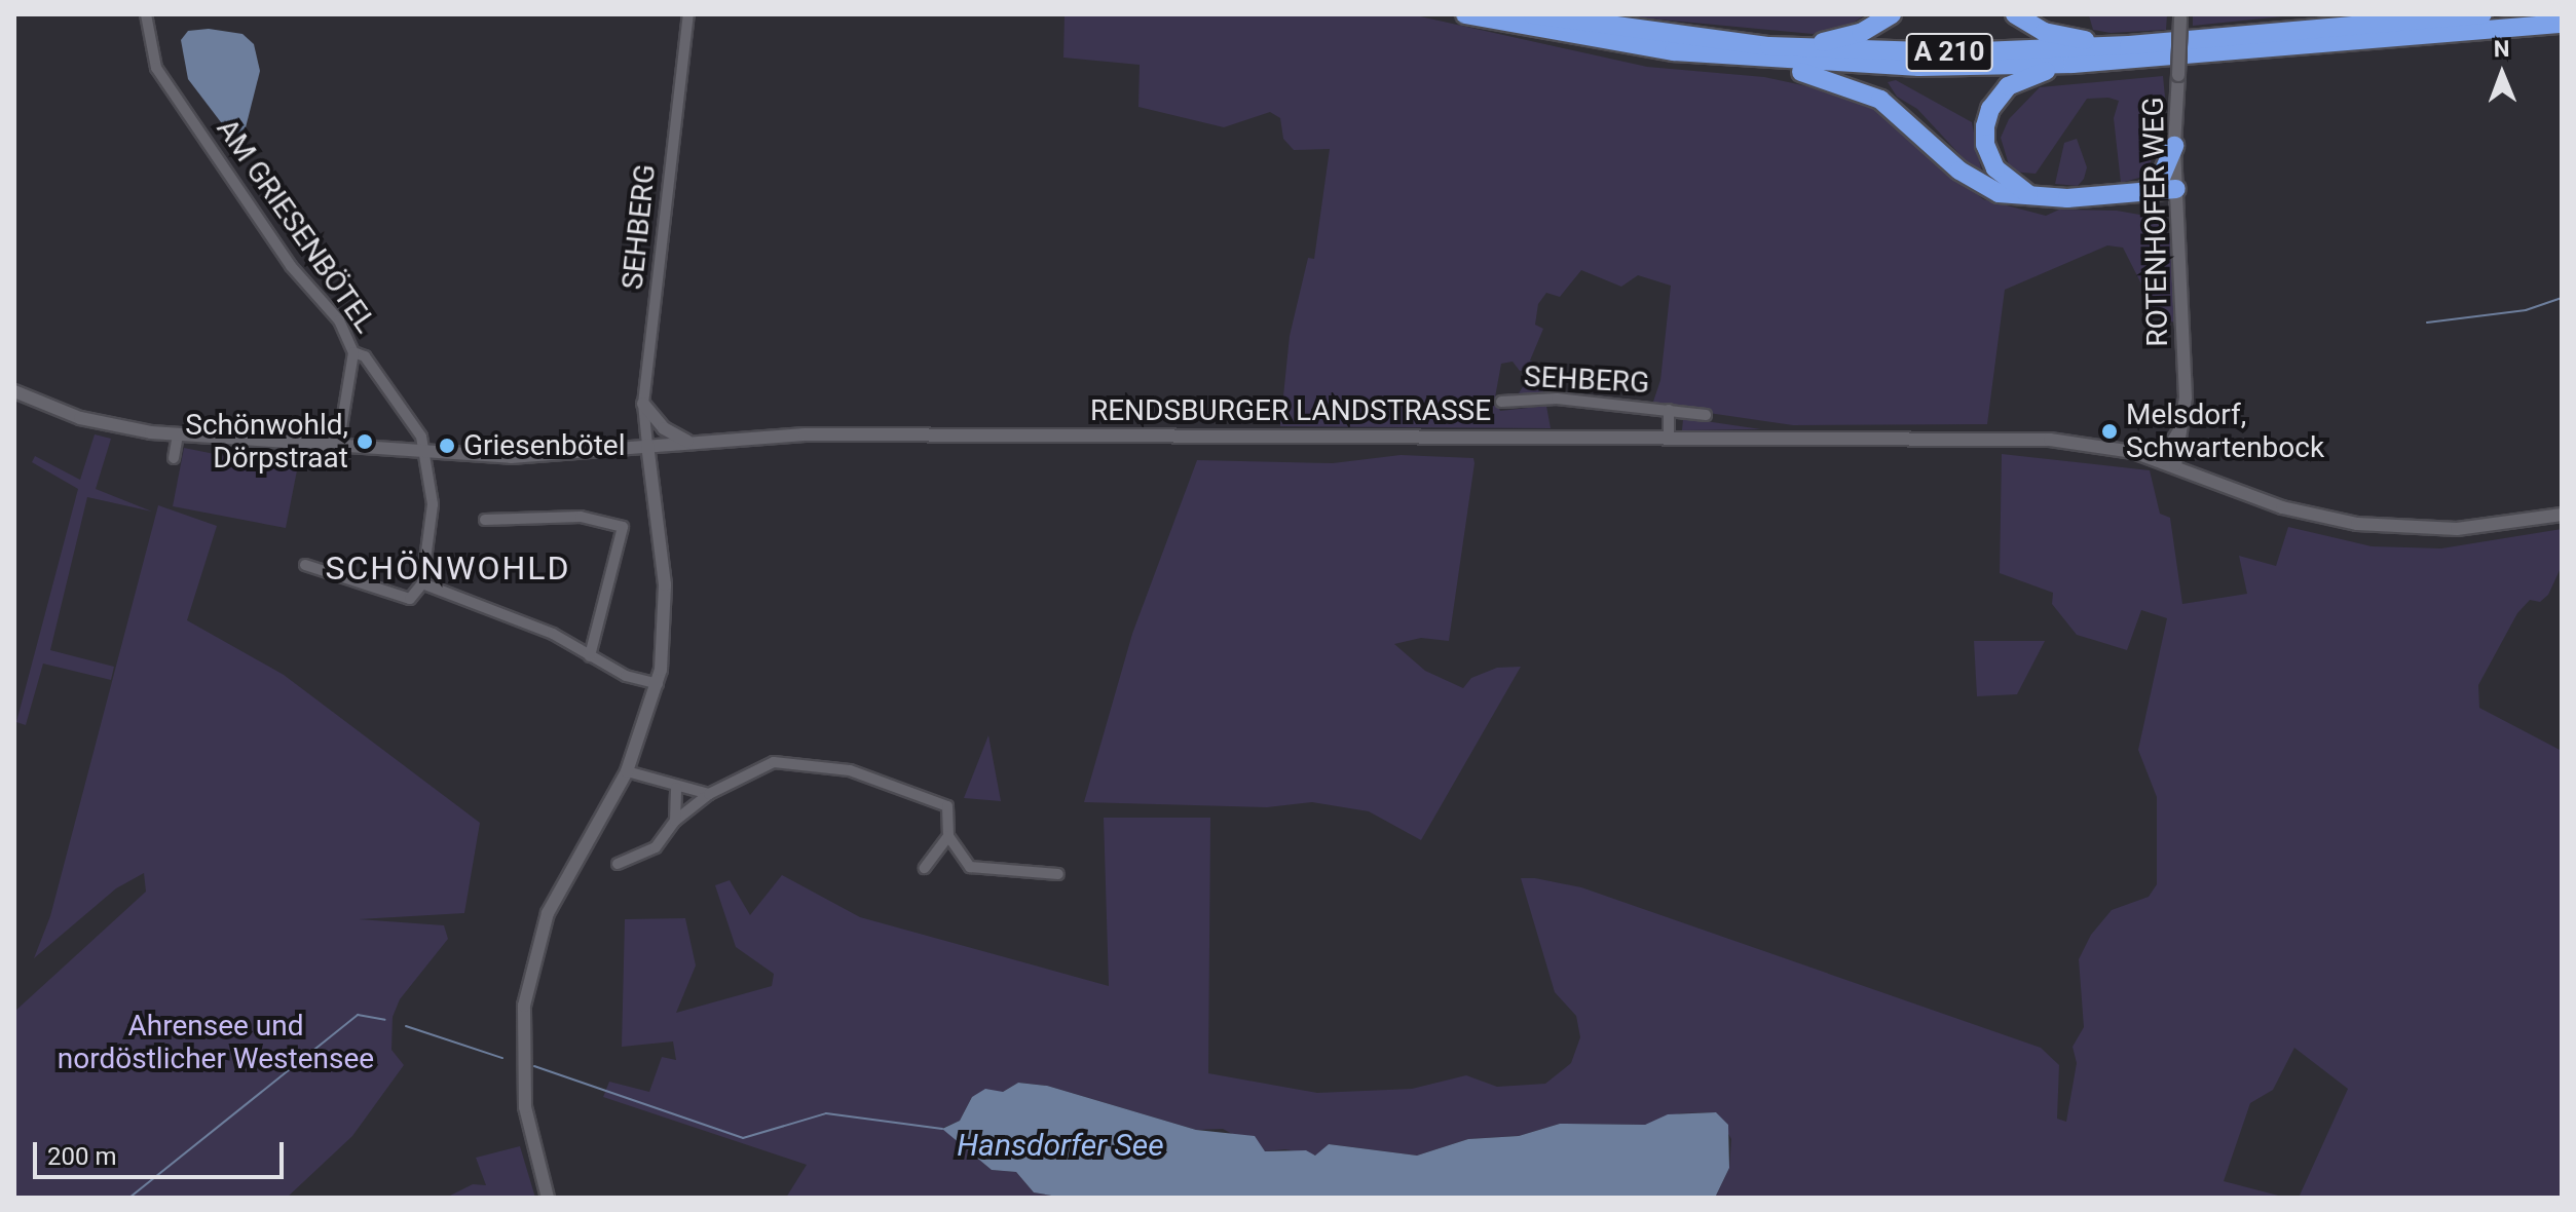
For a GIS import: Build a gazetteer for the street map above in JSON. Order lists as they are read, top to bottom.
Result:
{
  "streets": {
    "highway": ["A 210"],
    "street": [
      "ROTENHOFER WEG",
      "AM GRIESENBÖTEL",
      "SEHBERG",
      "RENDSBURGER LANDSTRASSE"
    ]
  },
  "crossings": [
    ["ROTENHOFER WEG", "RENDSBURGER LANDSTRASSE"],
    ["AM GRIESENBÖTEL", "RENDSBURGER LANDSTRASSE"],
    ["SEHBERG", "RENDSBURGER LANDSTRASSE"]
  ],
  "districts": ["SCHÖNWOHLD"],
  "water": ["Hansdorfer See"],
  "parks": ["Ahrensee und nordöstlicher Westensee"],
  "places": ["Melsdorf, Schwartenbock", "Schönwohld, Dörpstraat", "Griesenbötel"],
  "scale_bar": "200 m",
  "north": "top"
}
